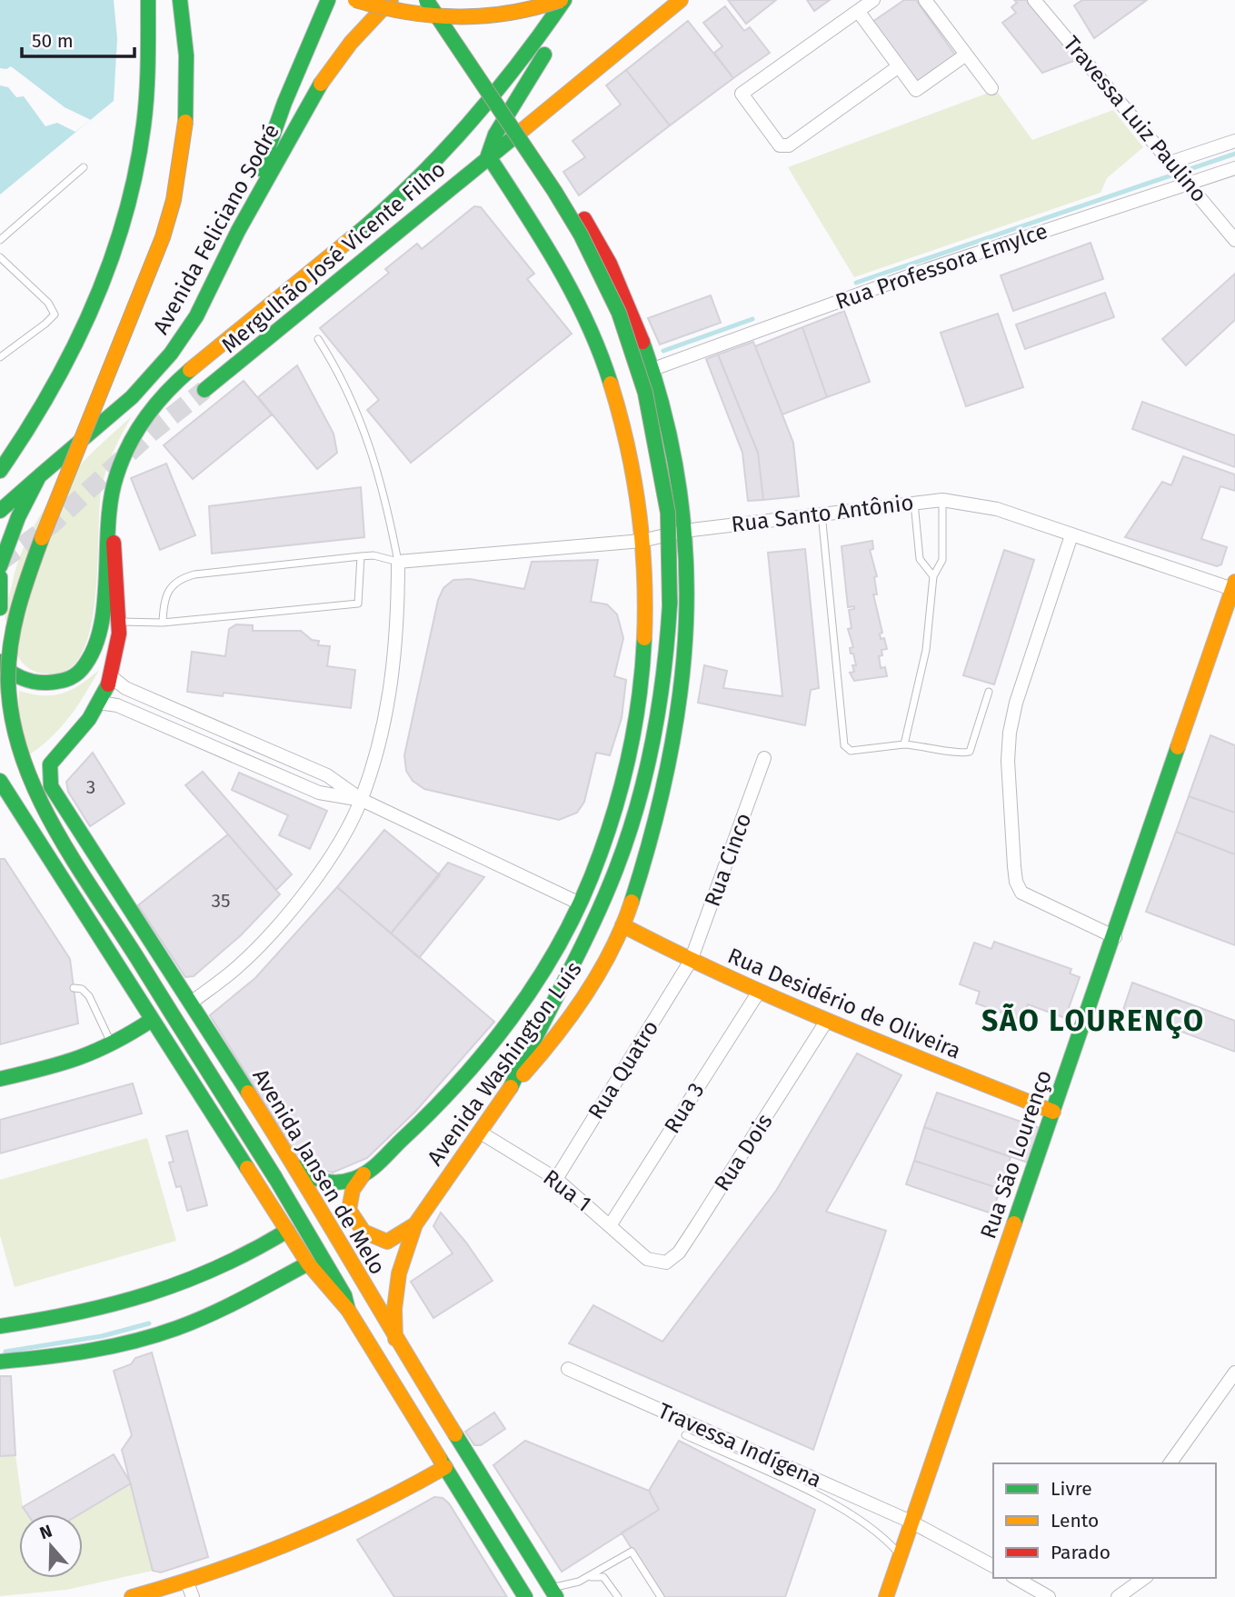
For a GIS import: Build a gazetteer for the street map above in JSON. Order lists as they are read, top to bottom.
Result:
{
  "streets": {
    "main road": [
      "Avenida Feliciano Sodré",
      "Mergulhão José Vicente Filho",
      "Rua Desidério de Oliveira",
      "Avenida Washington Luís",
      "Rua São Lourenço",
      "Avenida Jansen de Melo"
    ],
    "street": [
      "Travessa Luiz Paulino",
      "Rua Professora Emylce",
      "Rua Santo Antônio",
      "Rua Cinco",
      "Rua Quatro",
      "Rua 3",
      "Rua Dois",
      "Rua 1",
      "Travessa Indígena"
    ]
  },
  "crossings": [
    ["Travessa Luiz Paulino", "Rua Professora Emylce"],
    ["Mergulhão José Vicente Filho", "Avenida Washington Luís"],
    ["Rua Professora Emylce", "Avenida Washington Luís"],
    ["Rua Santo Antônio", "Avenida Washington Luís"],
    ["Rua Santo Antônio", "Rua São Lourenço"],
    ["Rua Cinco", "Rua Desidério de Oliveira"],
    ["Rua Cinco", "Rua Quatro"],
    ["Rua Desidério de Oliveira", "Avenida Washington Luís"],
    ["Rua Desidério de Oliveira", "Rua Quatro"],
    ["Rua Desidério de Oliveira", "Rua 3"],
    ["Rua Desidério de Oliveira", "Rua Dois"],
    ["Rua Desidério de Oliveira", "Rua São Lourenço"],
    ["Avenida Washington Luís", "Avenida Jansen de Melo"],
    ["Avenida Washington Luís", "Rua 1"],
    ["Rua Quatro", "Rua 1"],
    ["Rua 3", "Rua 1"],
    ["Rua Dois", "Rua 1"],
    ["Rua São Lourenço", "Travessa Indígena"]
  ],
  "districts": ["SÃO LOURENÇO"],
  "house_numbers": ["3", "35"],
  "legend": ["Livre", "Lento", "Parado"],
  "scale_bar": "50 m",
  "north": "top"
}
